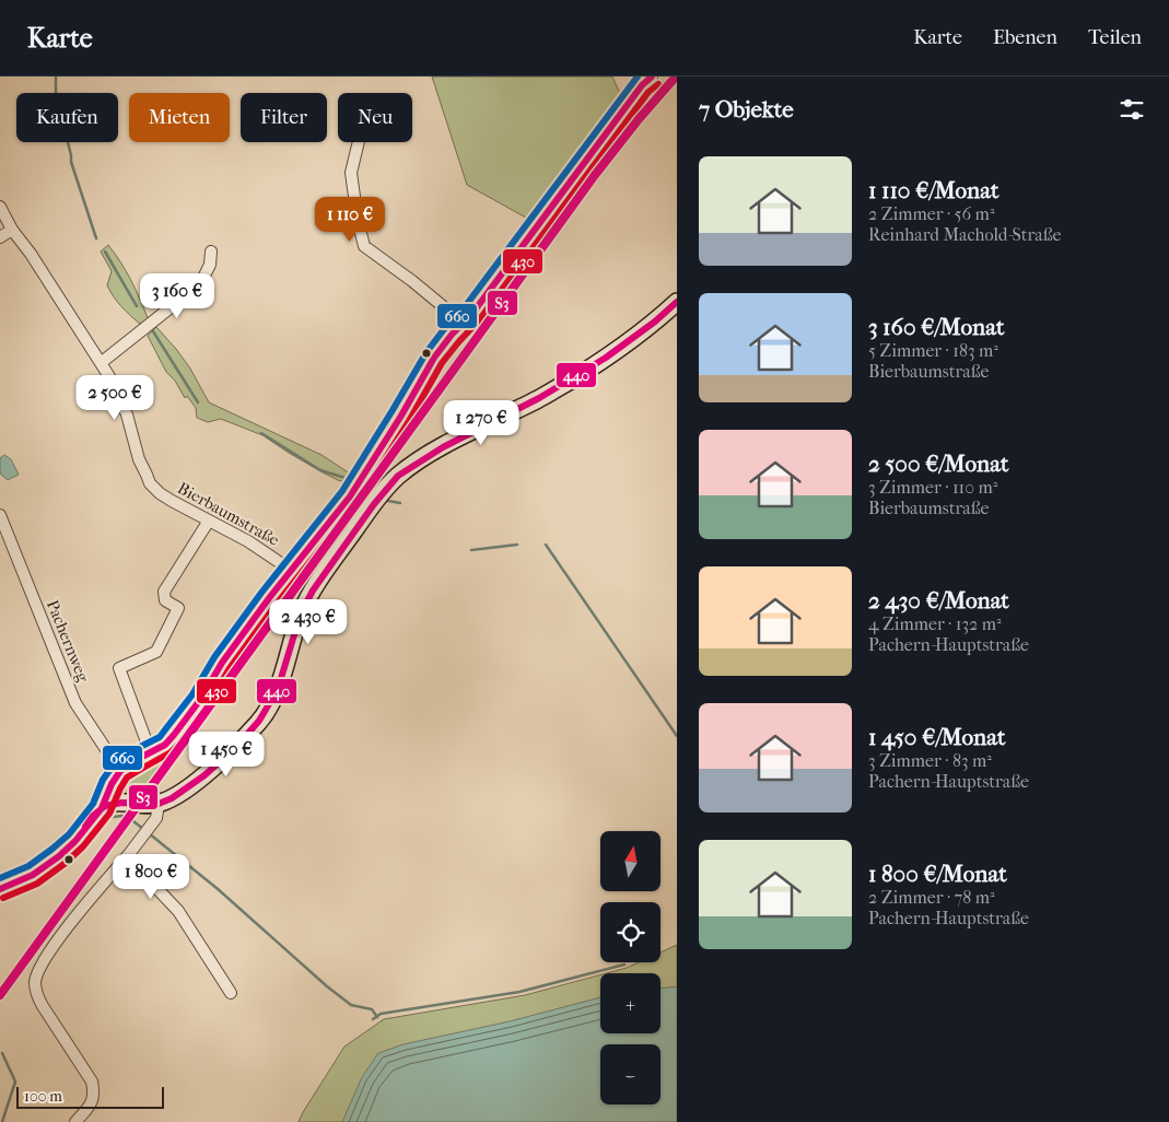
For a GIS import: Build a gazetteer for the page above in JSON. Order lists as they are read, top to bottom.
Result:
{
  "streets": {
    "street": ["Bierbaumstraße", "Pachernweg"]
  },
  "lines": [
    "transit line S3",
    "transit line 440",
    "transit line 660",
    "transit line 430"
  ],
  "scale_bar": "100 m",
  "north": "top",
  "page": {
    "header": "Karte",
    "nav": ["Karte", "Ebenen", "Teilen"],
    "heading": "7 Objekte",
    "chip": [
      "Kaufen",
      "Mieten",
      "Filter",
      "Neu"
    ],
    "list": [
      {
        "name": "1 110 €/Monat",
        "note": "2 Zimmer · 56 m² · Reinhard Machold-Straße"
      },
      {
        "name": "3 160 €/Monat",
        "note": "5 Zimmer · 183 m² · Bierbaumstraße"
      },
      {
        "name": "2 500 €/Monat",
        "note": "3 Zimmer · 110 m² · Bierbaumstraße"
      },
      {
        "name": "2 430 €/Monat",
        "note": "4 Zimmer · 132 m² · Pachern-Hauptstraße"
      },
      {
        "name": "1 450 €/Monat",
        "note": "3 Zimmer · 83 m² · Pachern-Hauptstraße"
      },
      {
        "name": "1 800 €/Monat",
        "note": "2 Zimmer · 78 m² · Pachern-Hauptstraße"
      }
    ],
    "price": [
      "1 110 €",
      "3 160 €",
      "2 500 €",
      "1 270 €",
      "2 430 €",
      "1 450 €",
      "1 800 €"
    ],
    "map_buttons": ["+", "−"],
    "scale": "100 m"
  }
}
